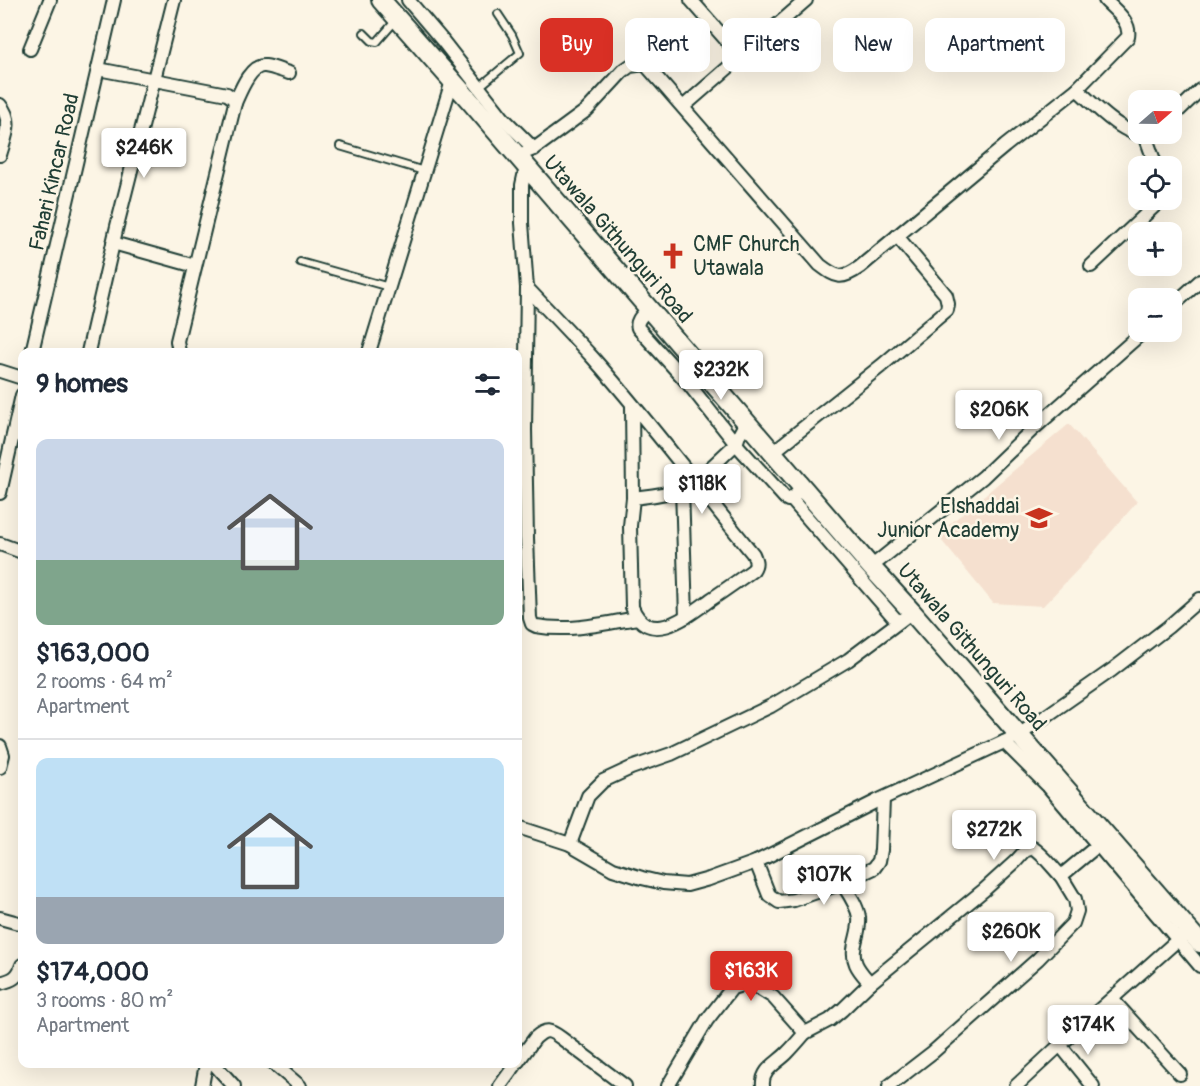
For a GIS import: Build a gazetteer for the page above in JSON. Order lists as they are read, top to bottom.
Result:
{
  "streets": {
    "street": ["Fahari Kincar Road", "Utawala Githunguri Road"]
  },
  "places": {
    "church": ["CMF Church Utawala"],
    "school or university": ["Elshaddai Junior Academy"]
  },
  "north": "right",
  "page": {
    "chip": [
      "Buy",
      "Rent",
      "Filters",
      "New",
      "Apartment"
    ],
    "map_buttons": ["+", "−"],
    "price": [
      "$246K",
      "$232K",
      "$206K",
      "$118K",
      "$272K",
      "$107K",
      "$260K",
      "$163K",
      "$174K"
    ],
    "heading": "9 homes",
    "list": [
      {
        "name": "$163,000",
        "note": "2 rooms · 64 m² · Apartment"
      },
      {
        "name": "$174,000",
        "note": "3 rooms · 80 m² · Apartment"
      }
    ]
  }
}
